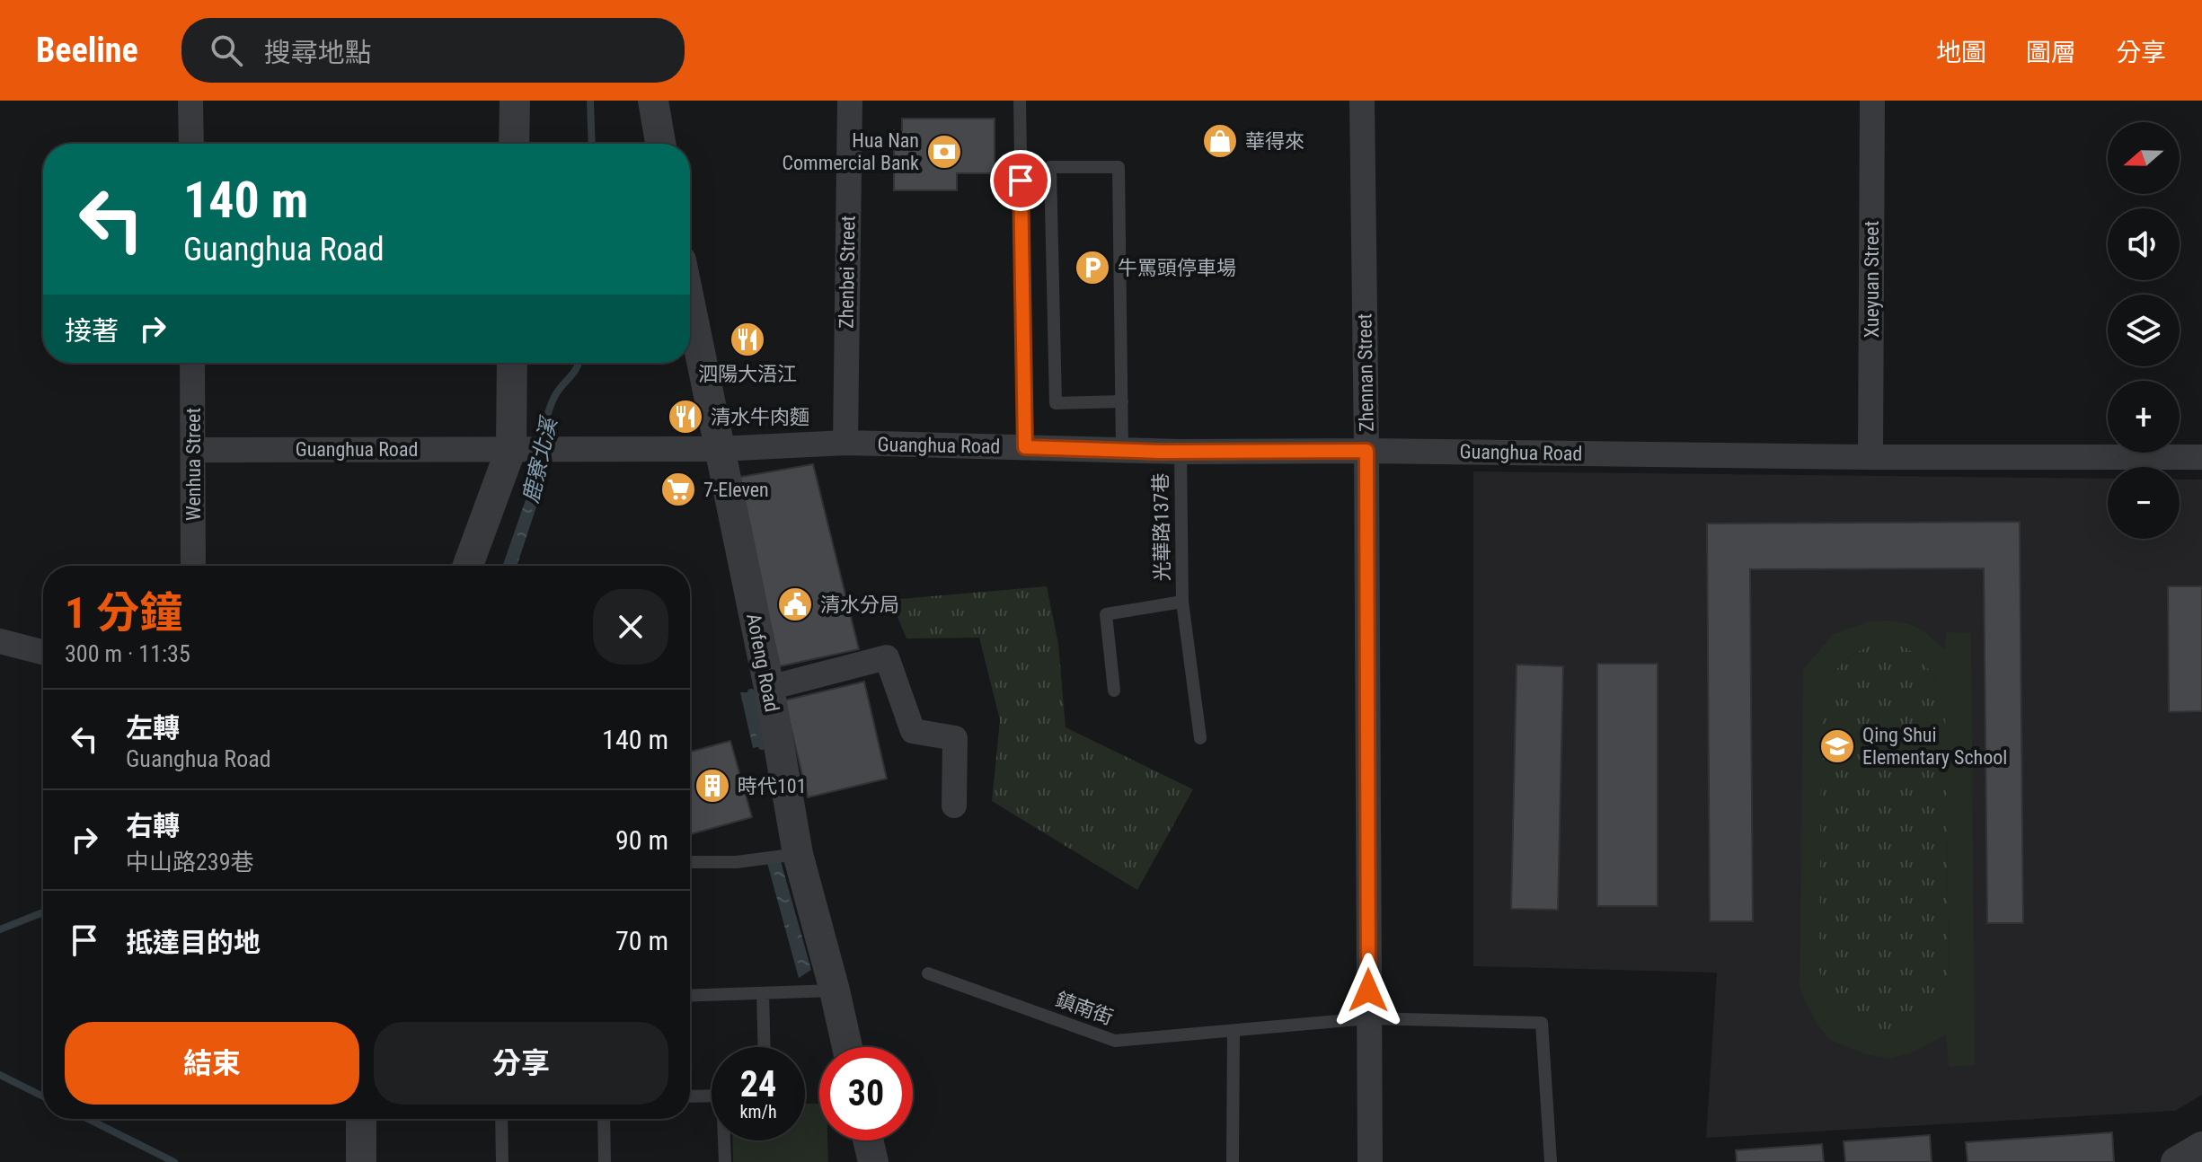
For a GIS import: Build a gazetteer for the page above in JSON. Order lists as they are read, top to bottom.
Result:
{
  "streets": {
    "street": [
      "Zhenbei Street",
      "Xueyuan Street",
      "Zhennan Street",
      "Guanghua Road",
      "Wenhua Street",
      "Aofeng Road"
    ],
    "lane": ["光華路137巷", "鎮南街"]
  },
  "crossings": [
    ["Zhenbei Street", "Guanghua Road"],
    ["Xueyuan Street", "Guanghua Road"],
    ["Zhennan Street", "Guanghua Road"],
    ["Zhennan Street", "鎮南街"],
    ["Guanghua Road", "Wenhua Street"],
    ["Guanghua Road", "光華路137巷"],
    ["Guanghua Road", "Aofeng Road"]
  ],
  "water": ["鹿寮北溪"],
  "places": {
    "shop": ["華得來"],
    "bank": ["Hua Nan Commercial Bank"],
    "parking": ["牛罵頭停車場"],
    "restaurant": ["泗陽大浯江", "清水牛肉麵"],
    "supermarket": ["7-Eleven"],
    "public building": ["清水分局"],
    "school or university": ["Qing Shui Elementary School"],
    "building": ["時代101"]
  },
  "north": "left",
  "page": {
    "header": "Beeline",
    "search": "搜尋地點",
    "nav": ["地圖", "圖層", "分享"],
    "map_buttons": ["+", "−"],
    "turn": ["140 m", "Guanghua Road"],
    "then": "接著",
    "heading": ["1 分鐘", "300 m · 11:35"],
    "list": [
      {
        "name": "左轉",
        "note": "Guanghua Road",
        "value": "140 m"
      },
      {
        "name": "右轉",
        "note": "中山路239巷",
        "value": "90 m"
      },
      {
        "name": "抵達目的地",
        "value": "70 m"
      }
    ],
    "buttons": ["結束", "分享"],
    "speed": "24 km/h",
    "limit": "30"
  }
}
